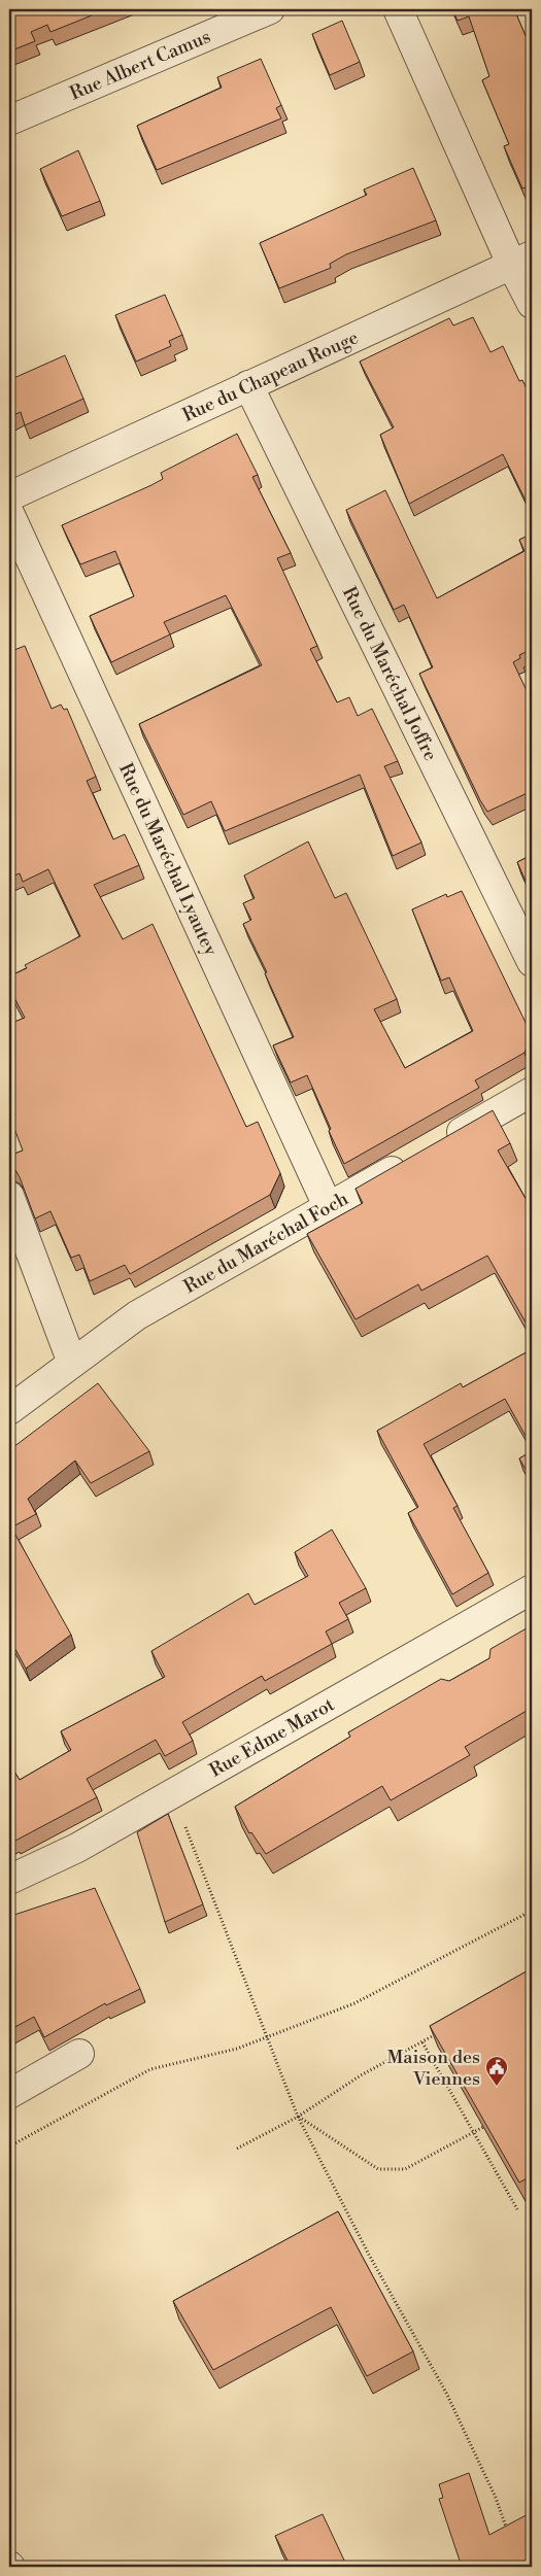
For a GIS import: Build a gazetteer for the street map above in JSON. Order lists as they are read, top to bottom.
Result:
{
  "streets": {
    "street": [
      "Rue Albert Camus",
      "Rue du Chapeau Rouge",
      "Rue du Maréchal Joffre",
      "Rue du Maréchal Lyautey",
      "Rue du Maréchal Foch",
      "Rue Edme Marot"
    ]
  },
  "crossings": [
    ["Rue du Chapeau Rouge", "Rue du Maréchal Joffre"],
    ["Rue du Maréchal Lyautey", "Rue du Maréchal Foch"]
  ],
  "places": {
    "public building": ["Maison des Viennes"]
  }
}
